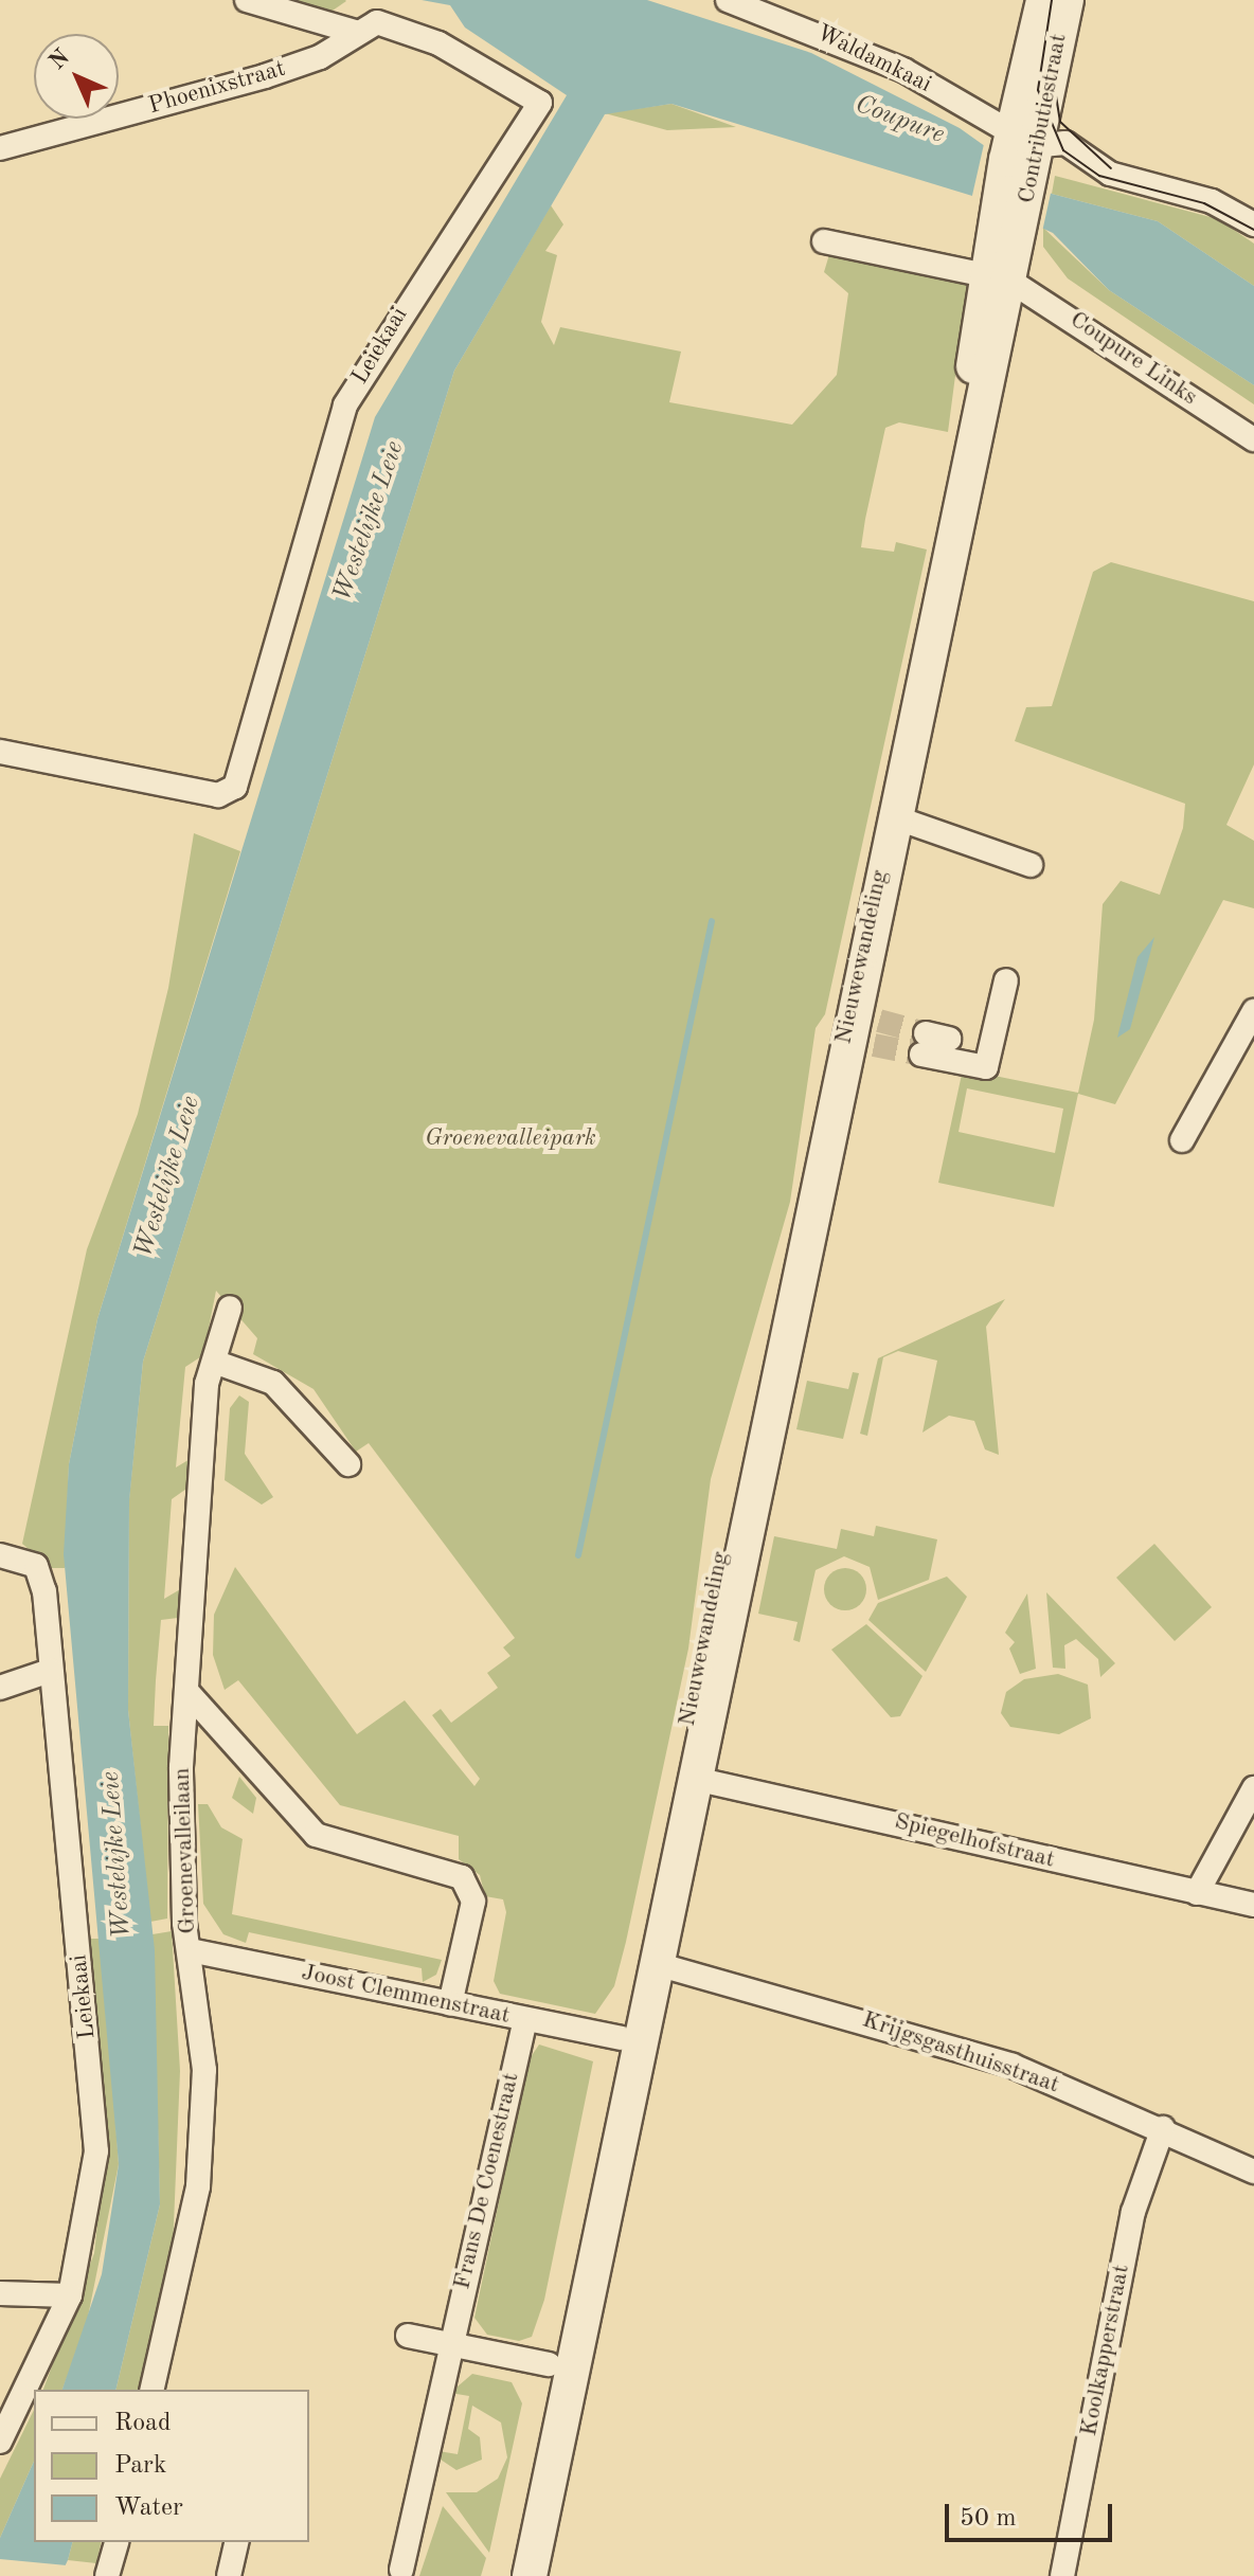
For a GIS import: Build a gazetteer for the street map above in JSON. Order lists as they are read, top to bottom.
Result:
{
  "streets": {
    "main road": ["Contributiestraat", "Nieuwewandeling"],
    "street": [
      "Waldamkaai",
      "Phoenixstraat",
      "Leiekaai",
      "Coupure Links",
      "Spiegelhofstraat",
      "Groenevalleilaan",
      "Joost Clemmenstraat",
      "Krijgsgasthuisstraat",
      "Frans De Coenestraat",
      "Koolkapperstraat"
    ]
  },
  "crossings": [
    ["Waldamkaai", "Contributiestraat"],
    ["Phoenixstraat", "Leiekaai"],
    ["Contributiestraat", "Nieuwewandeling"],
    ["Coupure Links", "Nieuwewandeling"],
    ["Nieuwewandeling", "Spiegelhofstraat"],
    ["Nieuwewandeling", "Joost Clemmenstraat"],
    ["Nieuwewandeling", "Krijgsgasthuisstraat"],
    ["Groenevalleilaan", "Joost Clemmenstraat"],
    ["Joost Clemmenstraat", "Frans De Coenestraat"],
    ["Krijgsgasthuisstraat", "Koolkapperstraat"]
  ],
  "water": ["Coupure", "Westelijke Leie"],
  "parks": ["Groenevalleipark"],
  "legend": ["Road", "Park", "Water"],
  "scale_bar": "50 m",
  "north": "top left"
}
